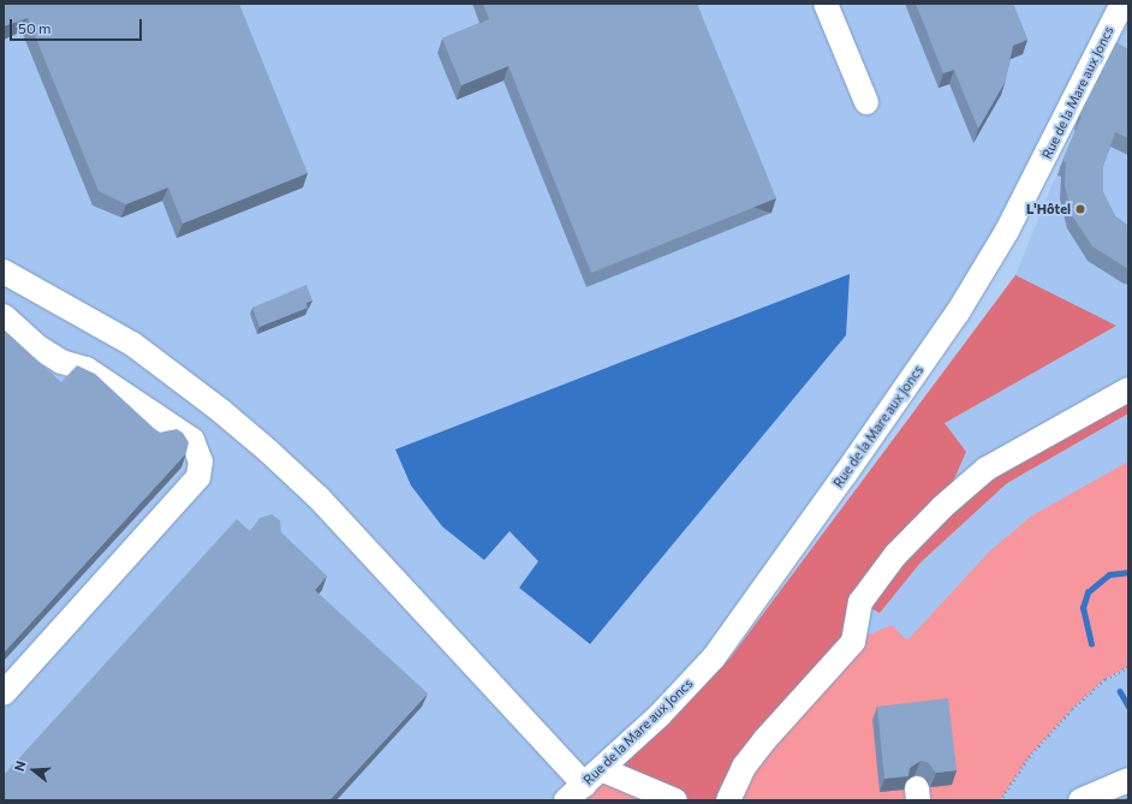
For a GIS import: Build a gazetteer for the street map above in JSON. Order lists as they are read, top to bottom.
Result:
{
  "streets": {
    "street": ["Rue de la Mare aux Joncs"]
  },
  "places": ["L'Hôtel"],
  "scale_bar": "50 m",
  "north": "left"
}
